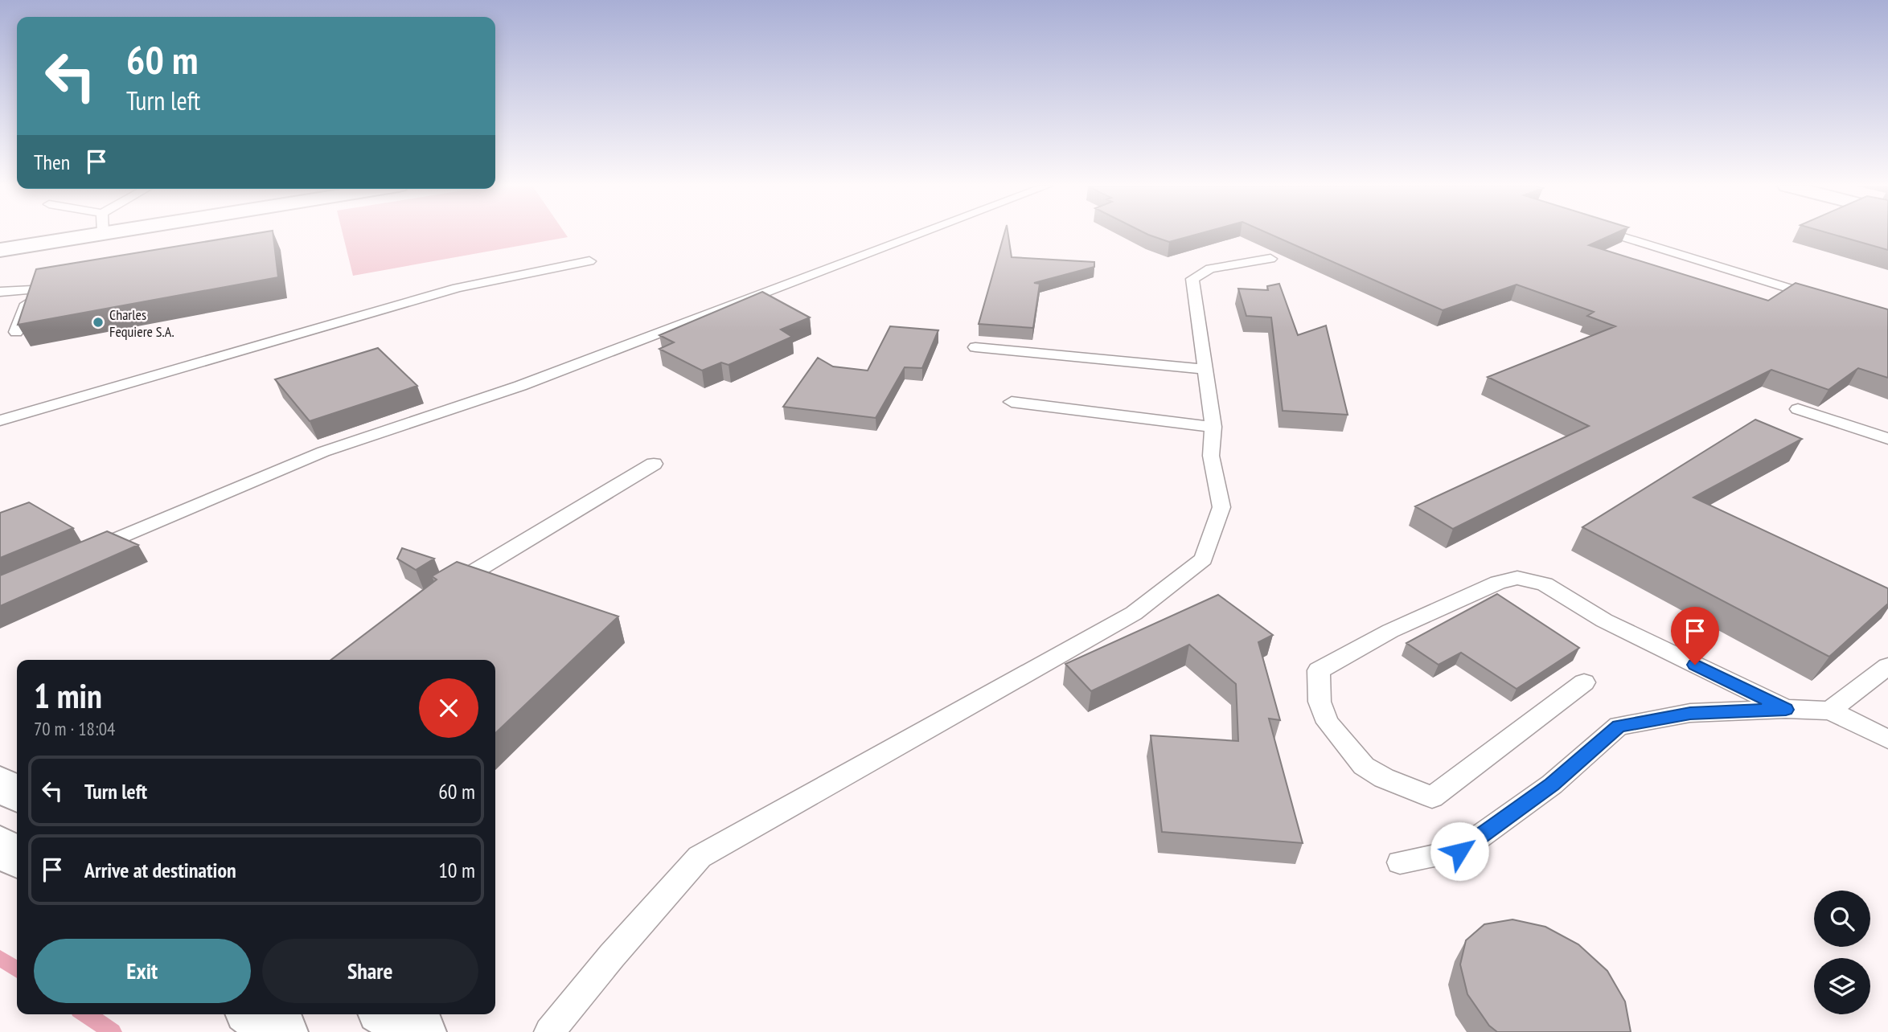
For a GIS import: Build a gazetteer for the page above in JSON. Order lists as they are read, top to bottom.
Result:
{
  "places": ["Charles Fequiere S.A."],
  "page": {
    "turn": ["60 m", "Turn left"],
    "then": "Then",
    "heading": ["1 min", "70 m · 18:04"],
    "list": [
      {
        "name": "Turn left",
        "value": "60 m"
      },
      {
        "name": "Arrive at destination",
        "value": "10 m"
      }
    ],
    "buttons": ["Exit", "Share"]
  }
}
